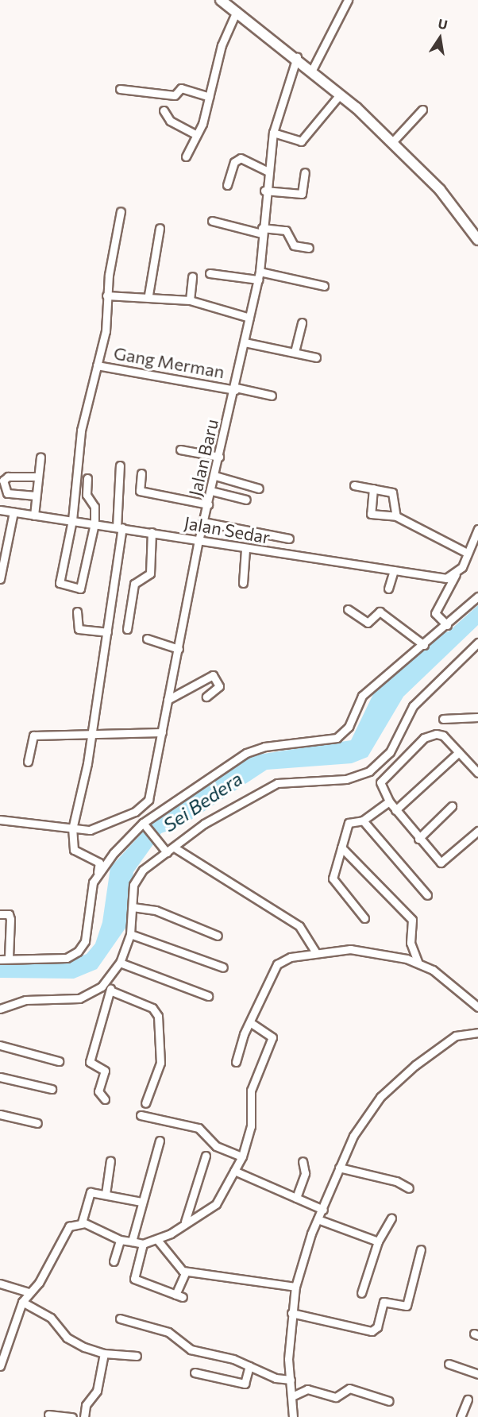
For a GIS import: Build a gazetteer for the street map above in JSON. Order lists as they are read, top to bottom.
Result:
{
  "streets": {
    "street": ["Gang Merman", "Jalan Baru", "Jalan Sedar"]
  },
  "crossings": [
    ["Gang Merman", "Jalan Baru"],
    ["Jalan Baru", "Jalan Sedar"]
  ],
  "water": ["Sei Bedera"],
  "north": "top"
}
